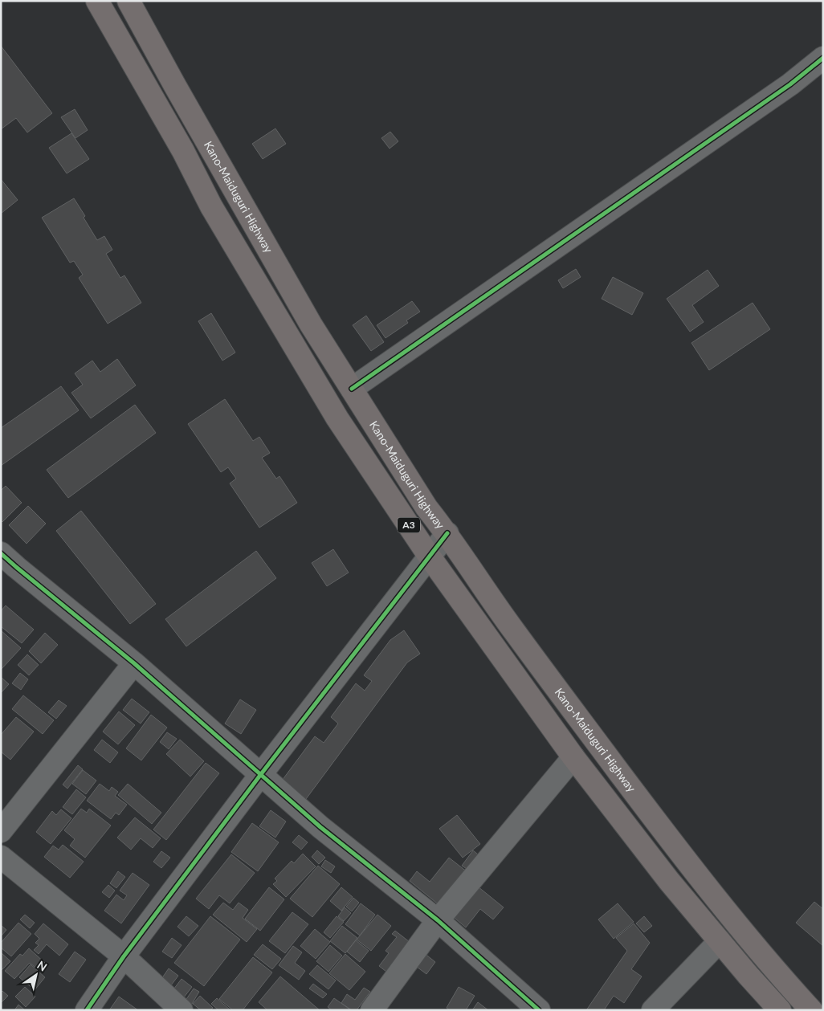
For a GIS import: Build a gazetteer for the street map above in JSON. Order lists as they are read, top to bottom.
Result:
{
  "streets": {
    "highway": ["Kano-Maiduguri Highway", "A3"]
  },
  "north": "top right"
}
